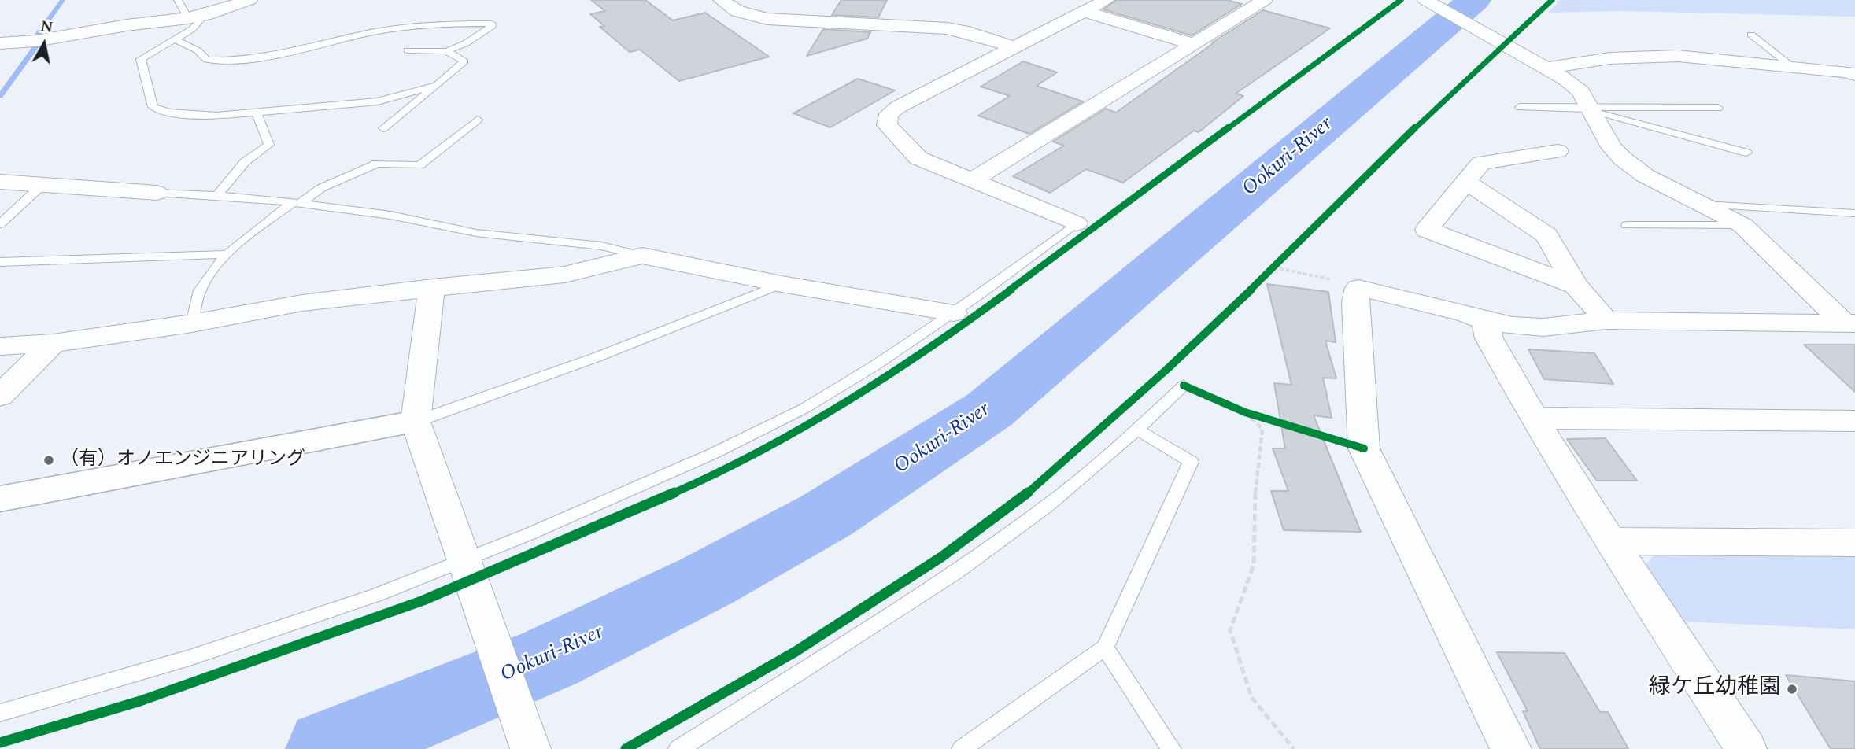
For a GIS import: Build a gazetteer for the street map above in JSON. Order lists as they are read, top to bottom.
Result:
{
  "water": ["Ookuri-River"],
  "places": ["（有）オノエンジニアリング", "緑ケ丘幼稚園"],
  "north": "top"
}
